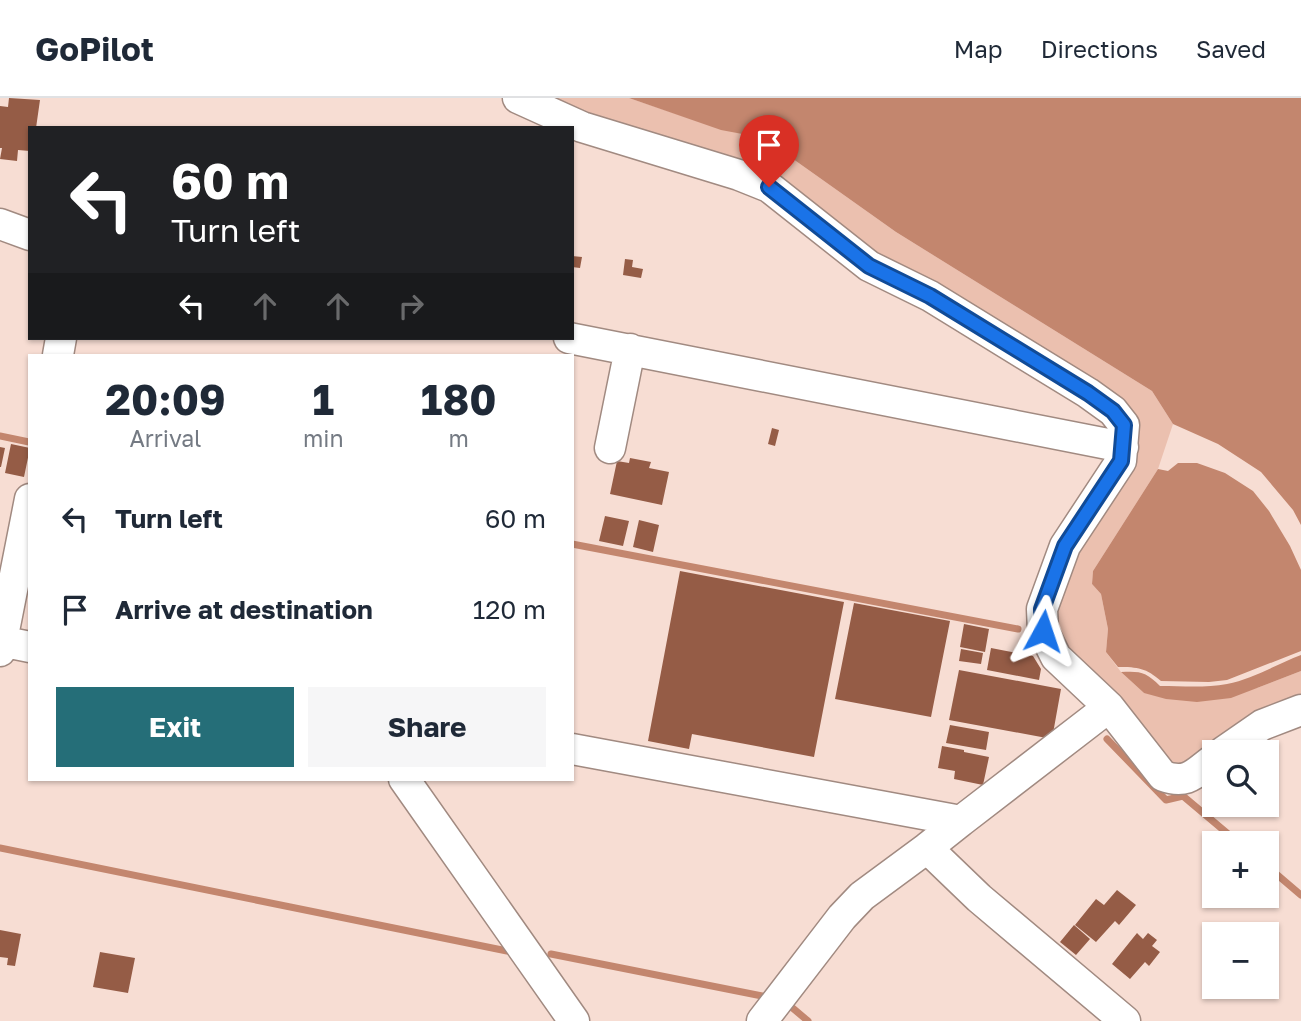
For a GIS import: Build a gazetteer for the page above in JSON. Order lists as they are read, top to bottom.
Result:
{
  "page": {
    "header": "GoPilot",
    "nav": ["Map", "Directions", "Saved"],
    "turn": ["60 m", "Turn left"],
    "eta": [
      "20:09",
      "Arrival",
      "1",
      "min",
      "180",
      "m"
    ],
    "list": [
      {
        "name": "Turn left",
        "value": "60 m"
      },
      {
        "name": "Arrive at destination",
        "value": "120 m"
      }
    ],
    "buttons": ["Exit", "Share"],
    "map_buttons": ["+", "−"]
  }
}
